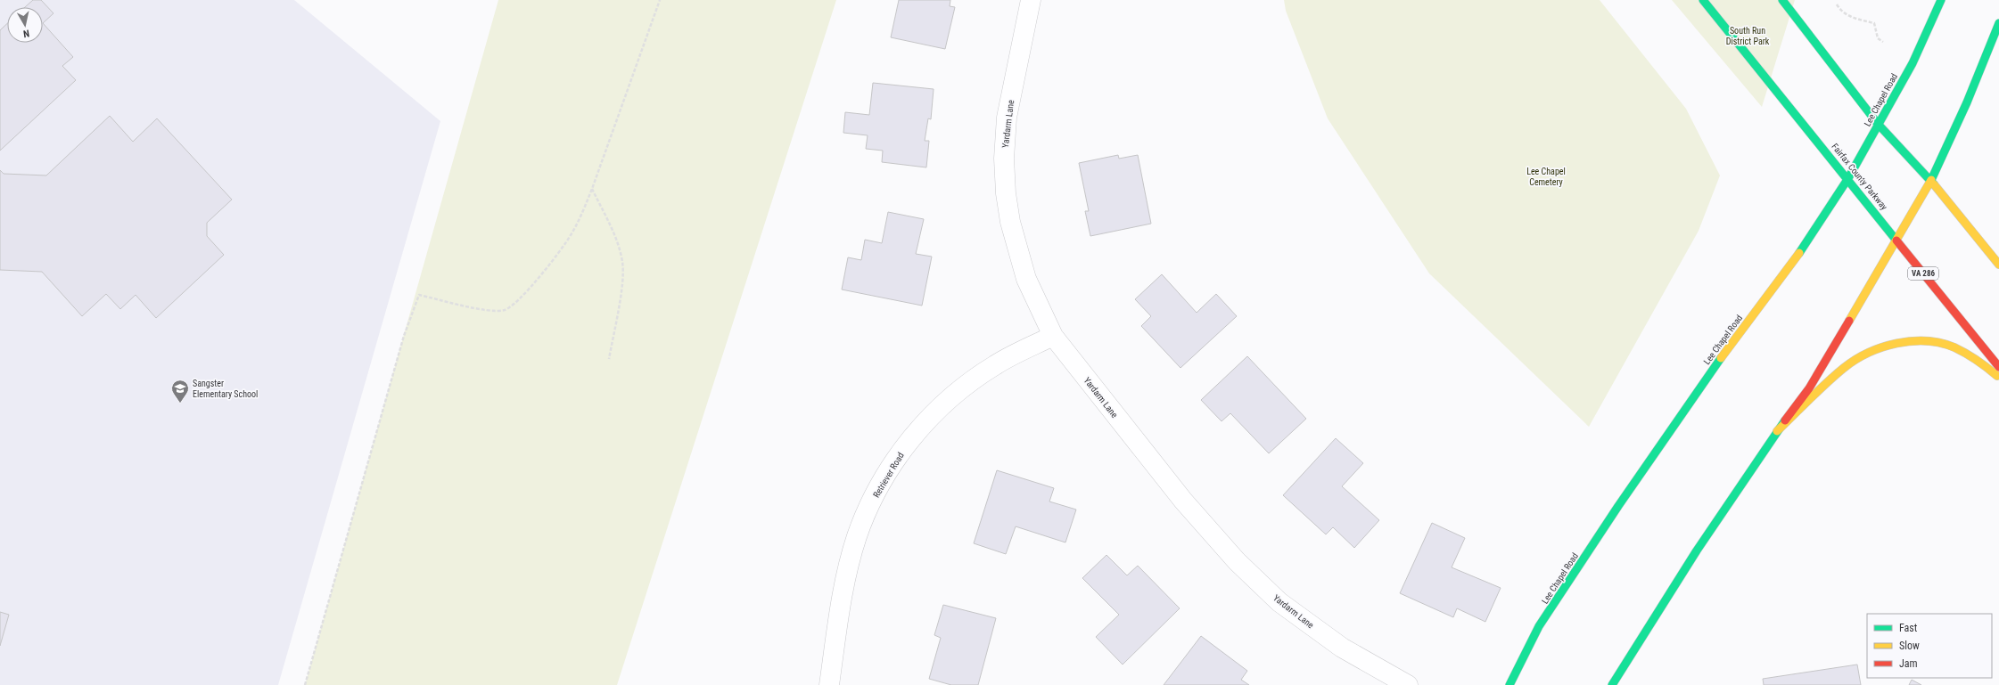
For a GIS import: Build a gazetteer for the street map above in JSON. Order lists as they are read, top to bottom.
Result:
{
  "streets": {
    "main road": ["Lee Chapel Road", "Fairfax County Parkway", "VA 286"],
    "street": ["Yardarm Lane", "Retriever Road"]
  },
  "crossings": [
    ["Lee Chapel Road", "Fairfax County Parkway"],
    ["Yardarm Lane", "Retriever Road"]
  ],
  "parks": ["South Run District Park", "Lee Chapel Cemetery"],
  "places": {
    "school or university": ["Sangster Elementary School"]
  },
  "legend": ["Fast", "Slow", "Jam"],
  "north": "bottom"
}
